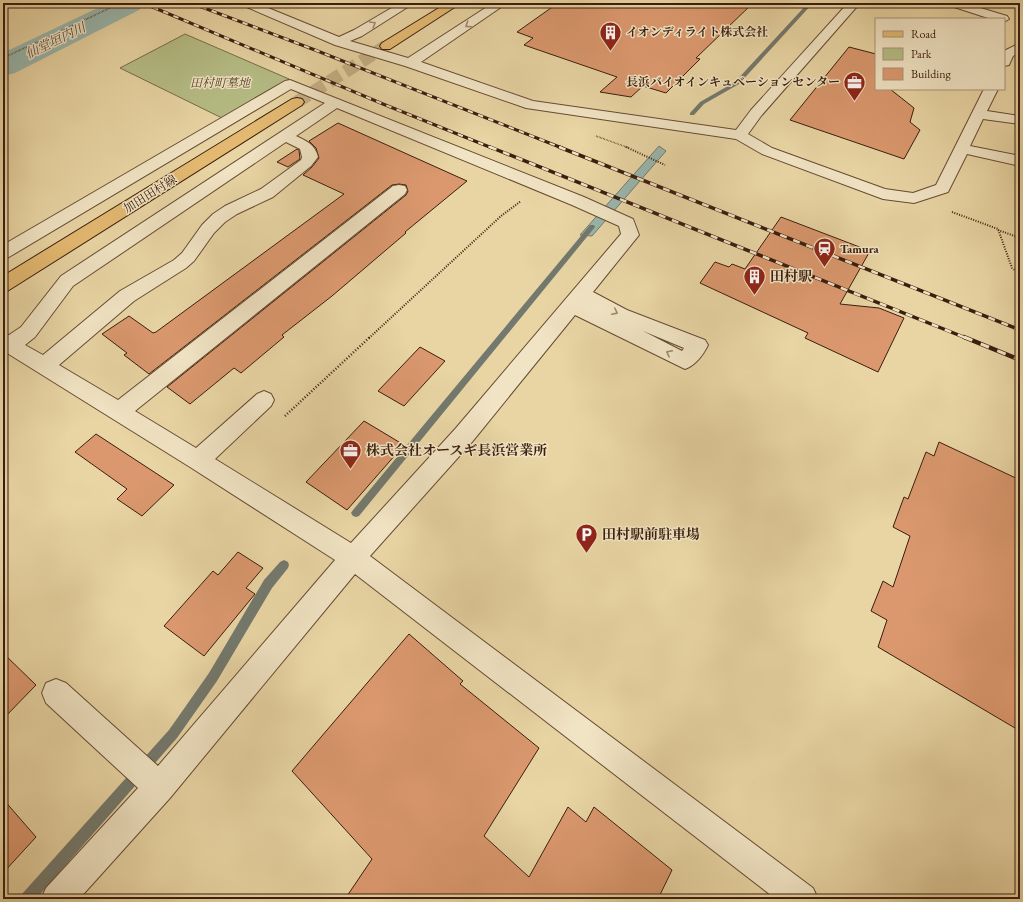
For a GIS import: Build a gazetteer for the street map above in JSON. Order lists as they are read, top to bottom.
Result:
{
  "streets": {
    "main road": ["加田田村線"]
  },
  "water": ["仙堂垣内川"],
  "parks": ["田村町墓地"],
  "places": {
    "building": ["イオンディライト株式会社", "田村駅"],
    "office": ["長浜バイオインキュベーションセンター", "株式会社オースギ長浜営業所"],
    "station": ["Tamura"],
    "parking": ["田村駅前駐車場"]
  },
  "legend": ["Road", "Park", "Building"]
}
